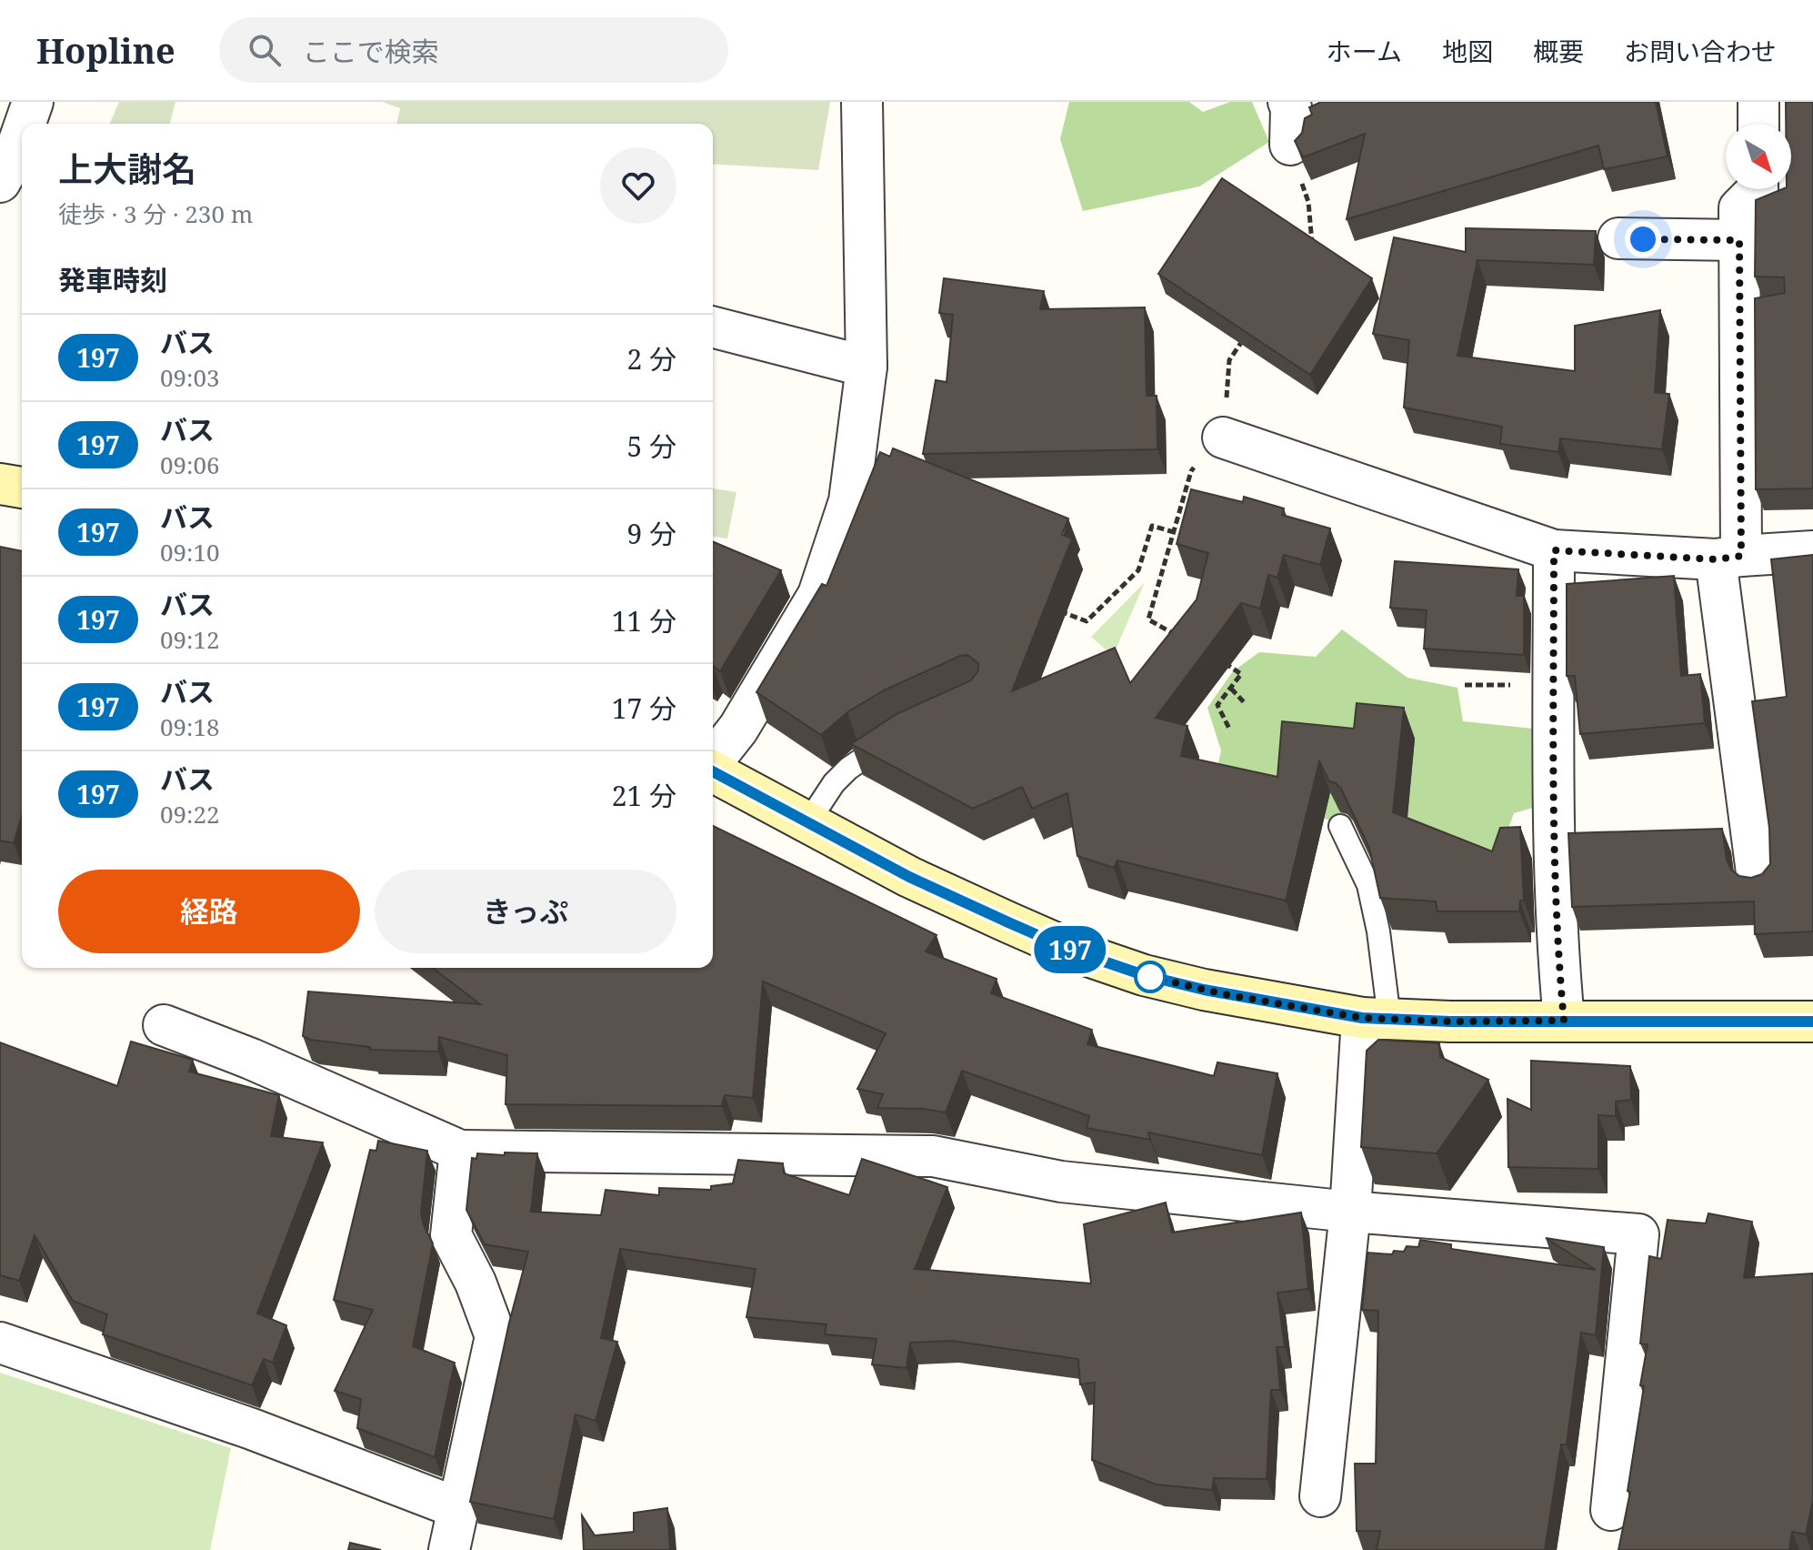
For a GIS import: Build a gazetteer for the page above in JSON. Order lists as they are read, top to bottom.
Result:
{
  "lines": ["bus line 197"],
  "north": "bottom right",
  "page": {
    "header": "Hopline",
    "search": "ここで検索",
    "nav": [
      "ホーム",
      "地図",
      "概要",
      "お問い合わせ"
    ],
    "on_map": "197",
    "heading": [
      ["上大謝名", "徒歩 · 3 分 · 230 m"],
      "発車時刻"
    ],
    "list": [
      {
        "mark": "197",
        "name": "バス",
        "note": "09:03",
        "value": "2 分"
      },
      {
        "mark": "197",
        "name": "バス",
        "note": "09:06",
        "value": "5 分"
      },
      {
        "mark": "197",
        "name": "バス",
        "note": "09:10",
        "value": "9 分"
      },
      {
        "mark": "197",
        "name": "バス",
        "note": "09:12",
        "value": "11 分"
      },
      {
        "mark": "197",
        "name": "バス",
        "note": "09:18",
        "value": "17 分"
      },
      {
        "mark": "197",
        "name": "バス",
        "note": "09:22",
        "value": "21 分"
      }
    ],
    "buttons": ["経路", "きっぷ"]
  }
}
